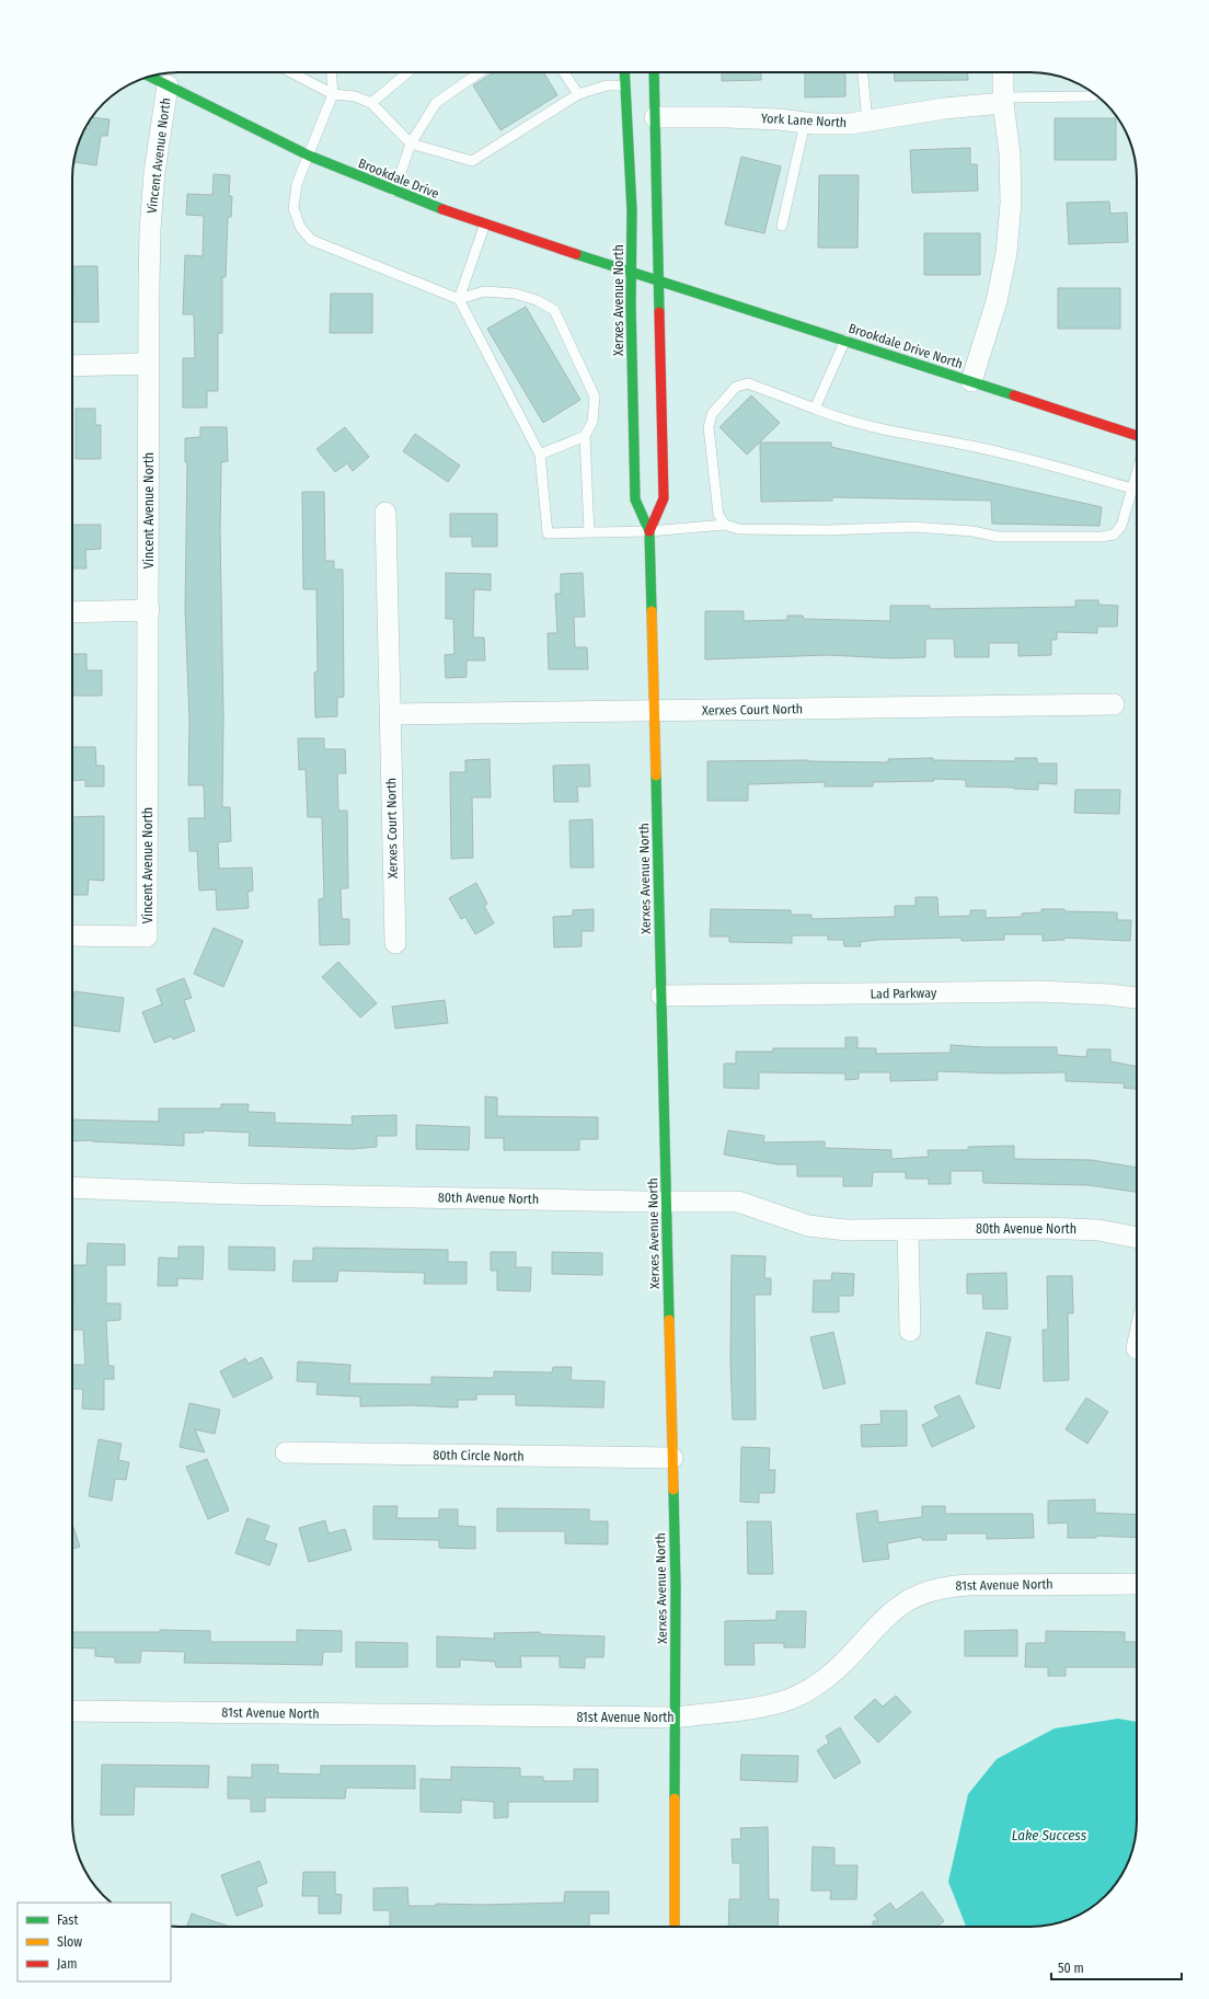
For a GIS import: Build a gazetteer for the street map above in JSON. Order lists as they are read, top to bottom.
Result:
{
  "streets": {
    "street": [
      "York Lane North",
      "Vincent Avenue North",
      "Brookdale Drive",
      "Xerxes Avenue North",
      "Brookdale Drive North",
      "Xerxes Court North",
      "Lad Parkway",
      "80th Avenue North",
      "80th Circle North",
      "81st Avenue North"
    ]
  },
  "crossings": [
    ["York Lane North", "Xerxes Avenue North"],
    ["Vincent Avenue North", "Brookdale Drive"],
    ["Brookdale Drive", "Xerxes Avenue North"],
    ["Brookdale Drive", "Brookdale Drive North"],
    ["Xerxes Avenue North", "Brookdale Drive North"],
    ["Xerxes Avenue North", "Xerxes Court North"],
    ["Xerxes Avenue North", "Lad Parkway"],
    ["Xerxes Avenue North", "80th Avenue North"],
    ["Xerxes Avenue North", "80th Circle North"],
    ["Xerxes Avenue North", "81st Avenue North"]
  ],
  "water": ["Lake Success"],
  "legend": ["Fast", "Slow", "Jam"],
  "scale_bar": "50 m"
}
